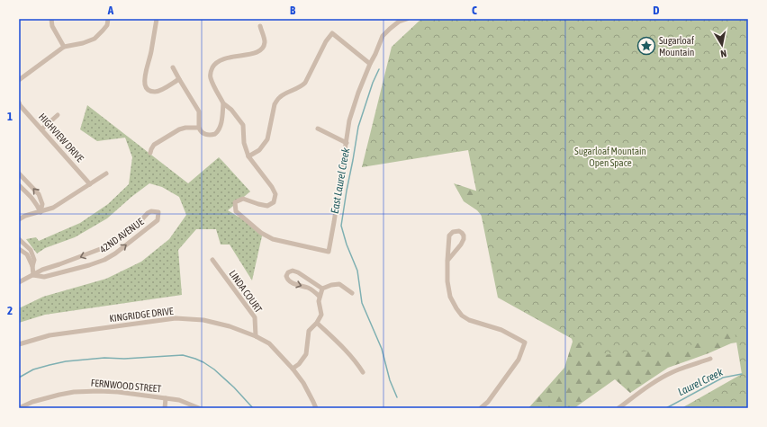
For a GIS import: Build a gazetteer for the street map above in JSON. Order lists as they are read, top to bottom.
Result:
{
  "streets": {
    "street": [
      "HIGHVIEW DRIVE",
      "42ND AVENUE",
      "LINDA COURT",
      "KINGRIDGE DRIVE",
      "FERNWOOD STREET"
    ]
  },
  "crossings": [
    ["LINDA COURT", "KINGRIDGE DRIVE"]
  ],
  "water": ["East Laurel Creek", "Laurel Creek"],
  "parks": ["Sugarloaf Mountain Open Space"],
  "places": {
    "place": ["Sugarloaf Mountain"]
  },
  "north": "bottom",
  "grid": {
    "columns": [
      "A",
      "B",
      "C",
      "D"
    ],
    "rows": ["1", "2"]
  }
}
